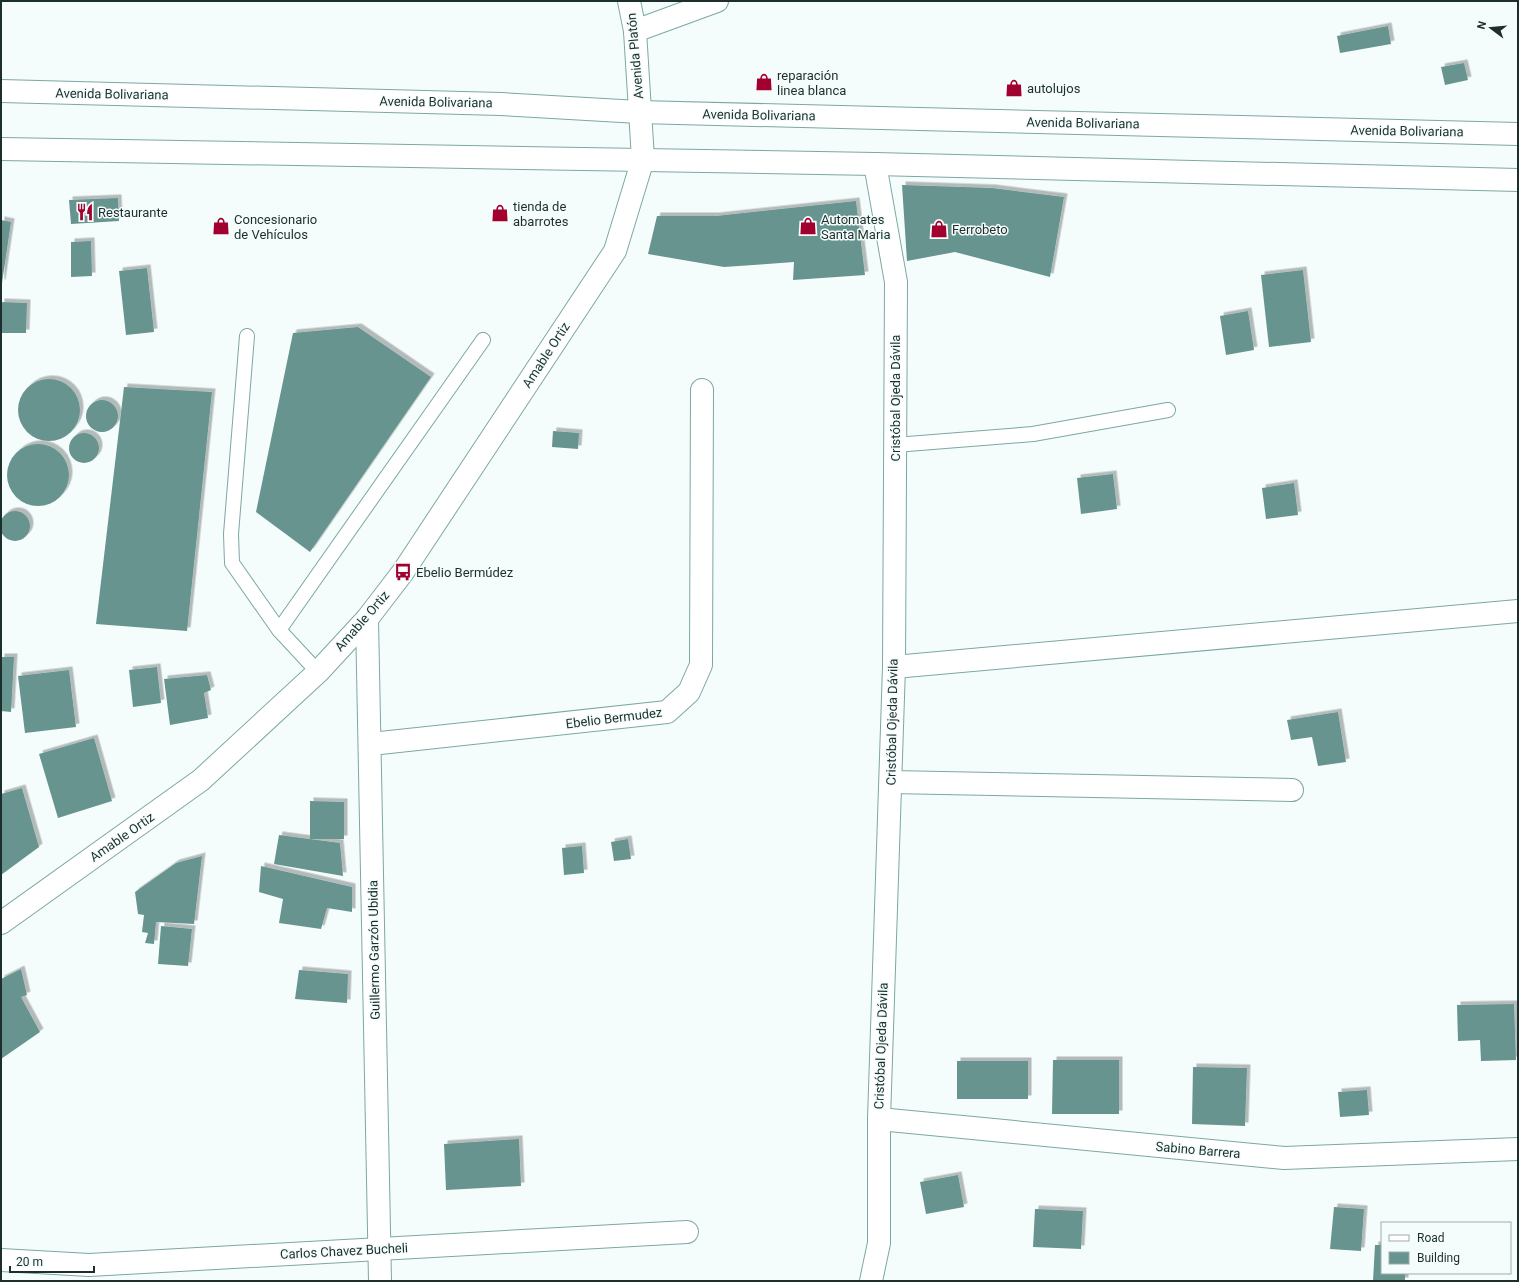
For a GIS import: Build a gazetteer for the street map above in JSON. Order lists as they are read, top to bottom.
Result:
{
  "streets": {
    "main road": [
      "Avenida Platón",
      "Avenida Bolivariana",
      "Amable Ortiz",
      "Cristóbal Ojeda Dávila",
      "Ebelio Bermudez",
      "Guillermo Garzón Ubidia",
      "Sabino Barrera",
      "Carlos Chavez Bucheli"
    ]
  },
  "crossings": [
    ["Avenida Platón", "Avenida Bolivariana"],
    ["Avenida Platón", "Amable Ortiz"],
    ["Avenida Bolivariana", "Amable Ortiz"],
    ["Amable Ortiz", "Guillermo Garzón Ubidia"],
    ["Cristóbal Ojeda Dávila", "Sabino Barrera"],
    ["Ebelio Bermudez", "Guillermo Garzón Ubidia"],
    ["Guillermo Garzón Ubidia", "Carlos Chavez Bucheli"]
  ],
  "places": {
    "shop": [
      "reparación linea blanca",
      "autolujos",
      "tienda de abarrotes",
      "Concesionario de Vehículos",
      "Automates Santa Maria",
      "Ferrobeto"
    ],
    "restaurant": ["Restaurante"],
    "bus stop": ["Ebelio Bermúdez"]
  },
  "legend": ["Road", "Building"],
  "scale_bar": "20 m",
  "north": "left"
}
